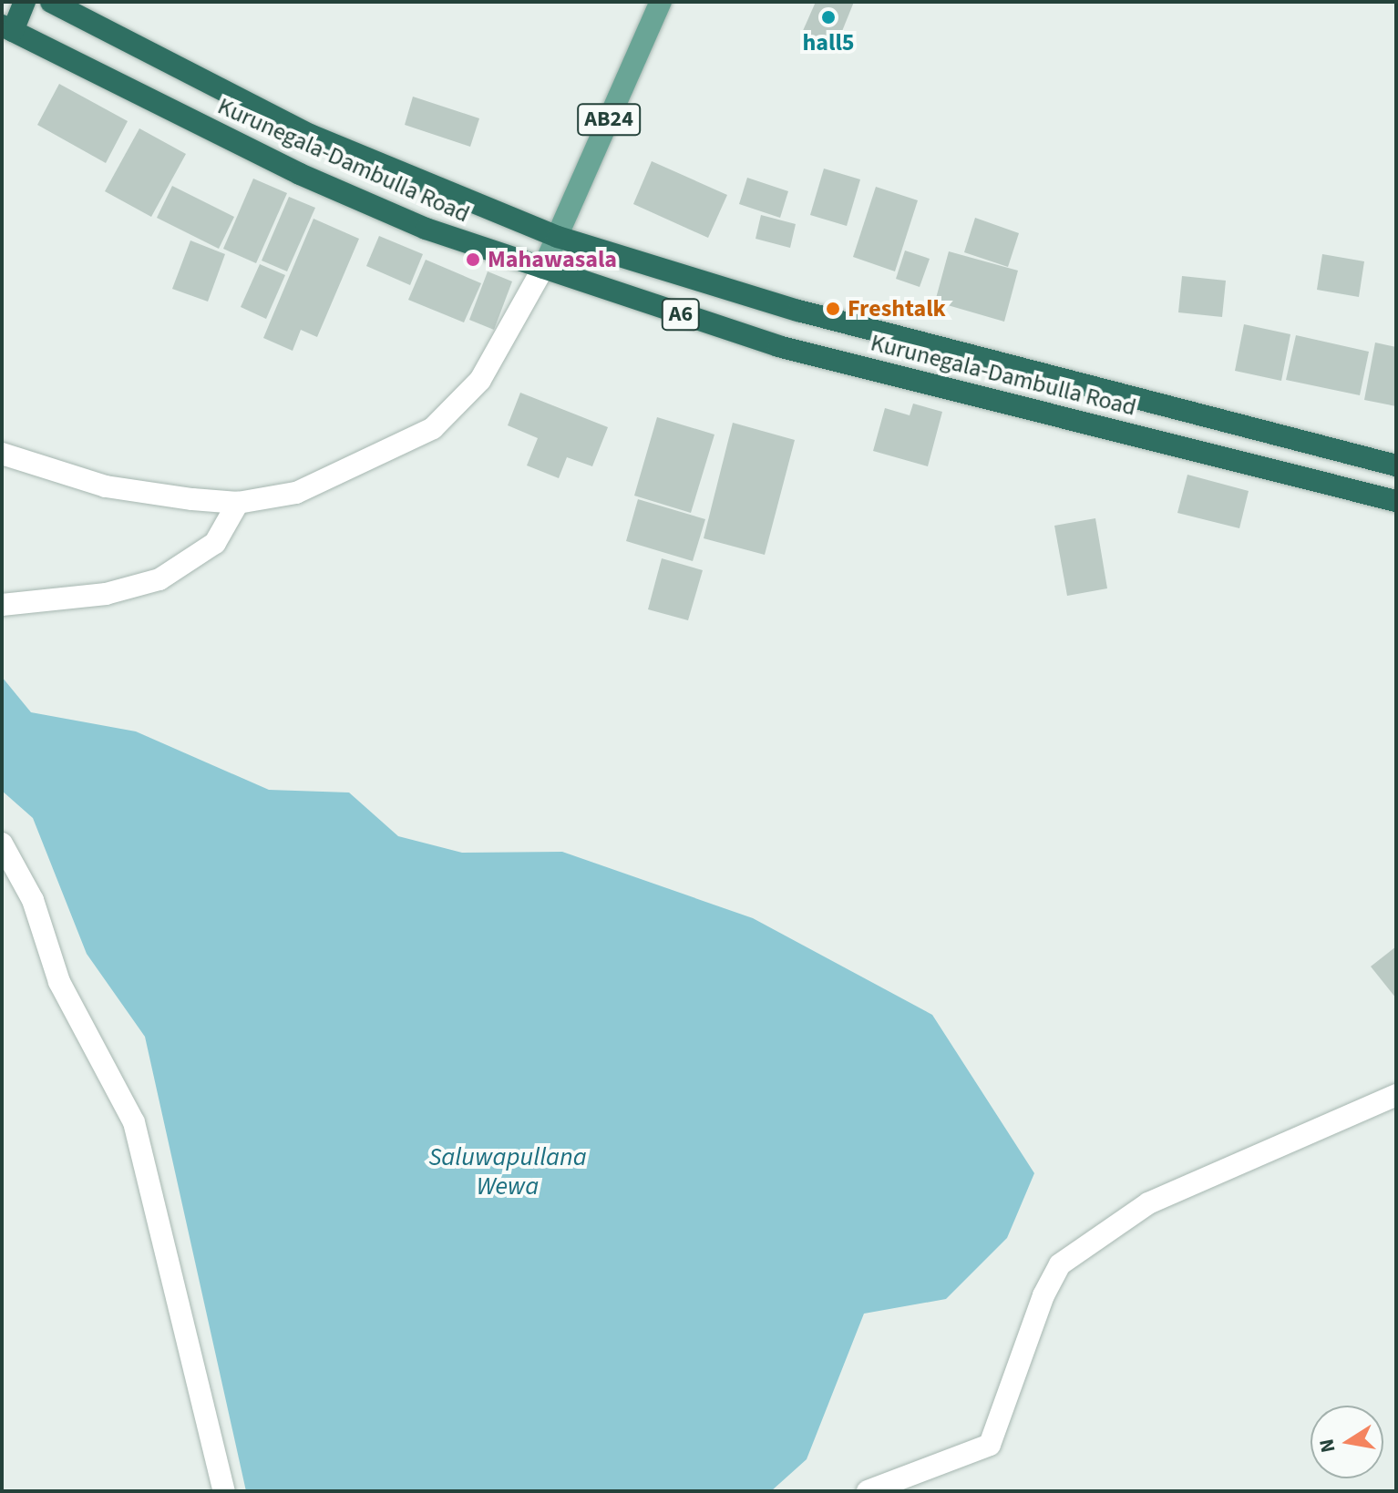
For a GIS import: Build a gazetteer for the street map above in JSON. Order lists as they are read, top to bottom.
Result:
{
  "streets": {
    "highway": ["Kurunegala-Dambulla Road", "A6"],
    "main road": ["AB24"]
  },
  "crossings": [
    ["AB24", "Kurunegala-Dambulla Road"]
  ],
  "water": ["Saluwapullana Wewa"],
  "places": ["hall5", "Mahawasala", "Freshtalk"],
  "north": "left"
}
